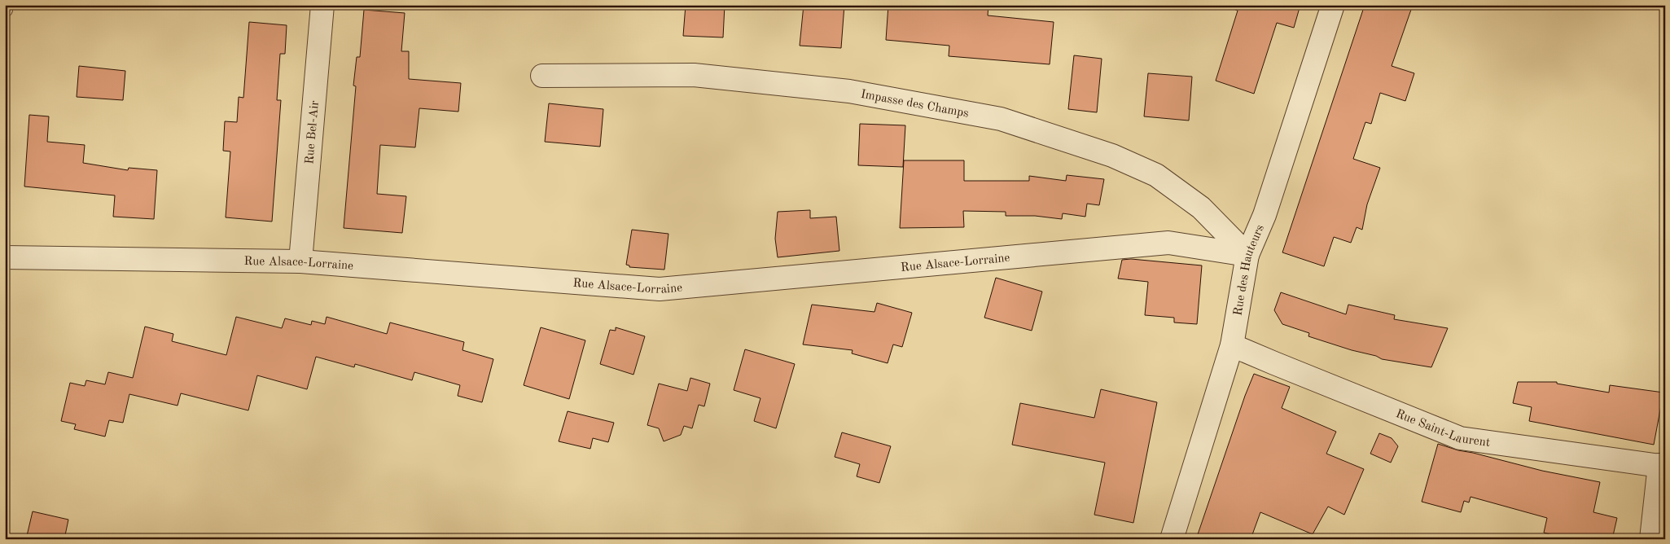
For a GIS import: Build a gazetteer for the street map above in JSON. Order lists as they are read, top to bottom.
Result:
{
  "streets": {
    "street": [
      "Impasse des Champs",
      "Rue Bel-Air",
      "Rue Alsace-Lorraine",
      "Rue des Hauteurs",
      "Rue Saint-Laurent"
    ]
  },
  "crossings": [
    ["Impasse des Champs", "Rue Alsace-Lorraine"],
    ["Impasse des Champs", "Rue des Hauteurs"],
    ["Rue Bel-Air", "Rue Alsace-Lorraine"],
    ["Rue Alsace-Lorraine", "Rue des Hauteurs"],
    ["Rue des Hauteurs", "Rue Saint-Laurent"]
  ]
}
